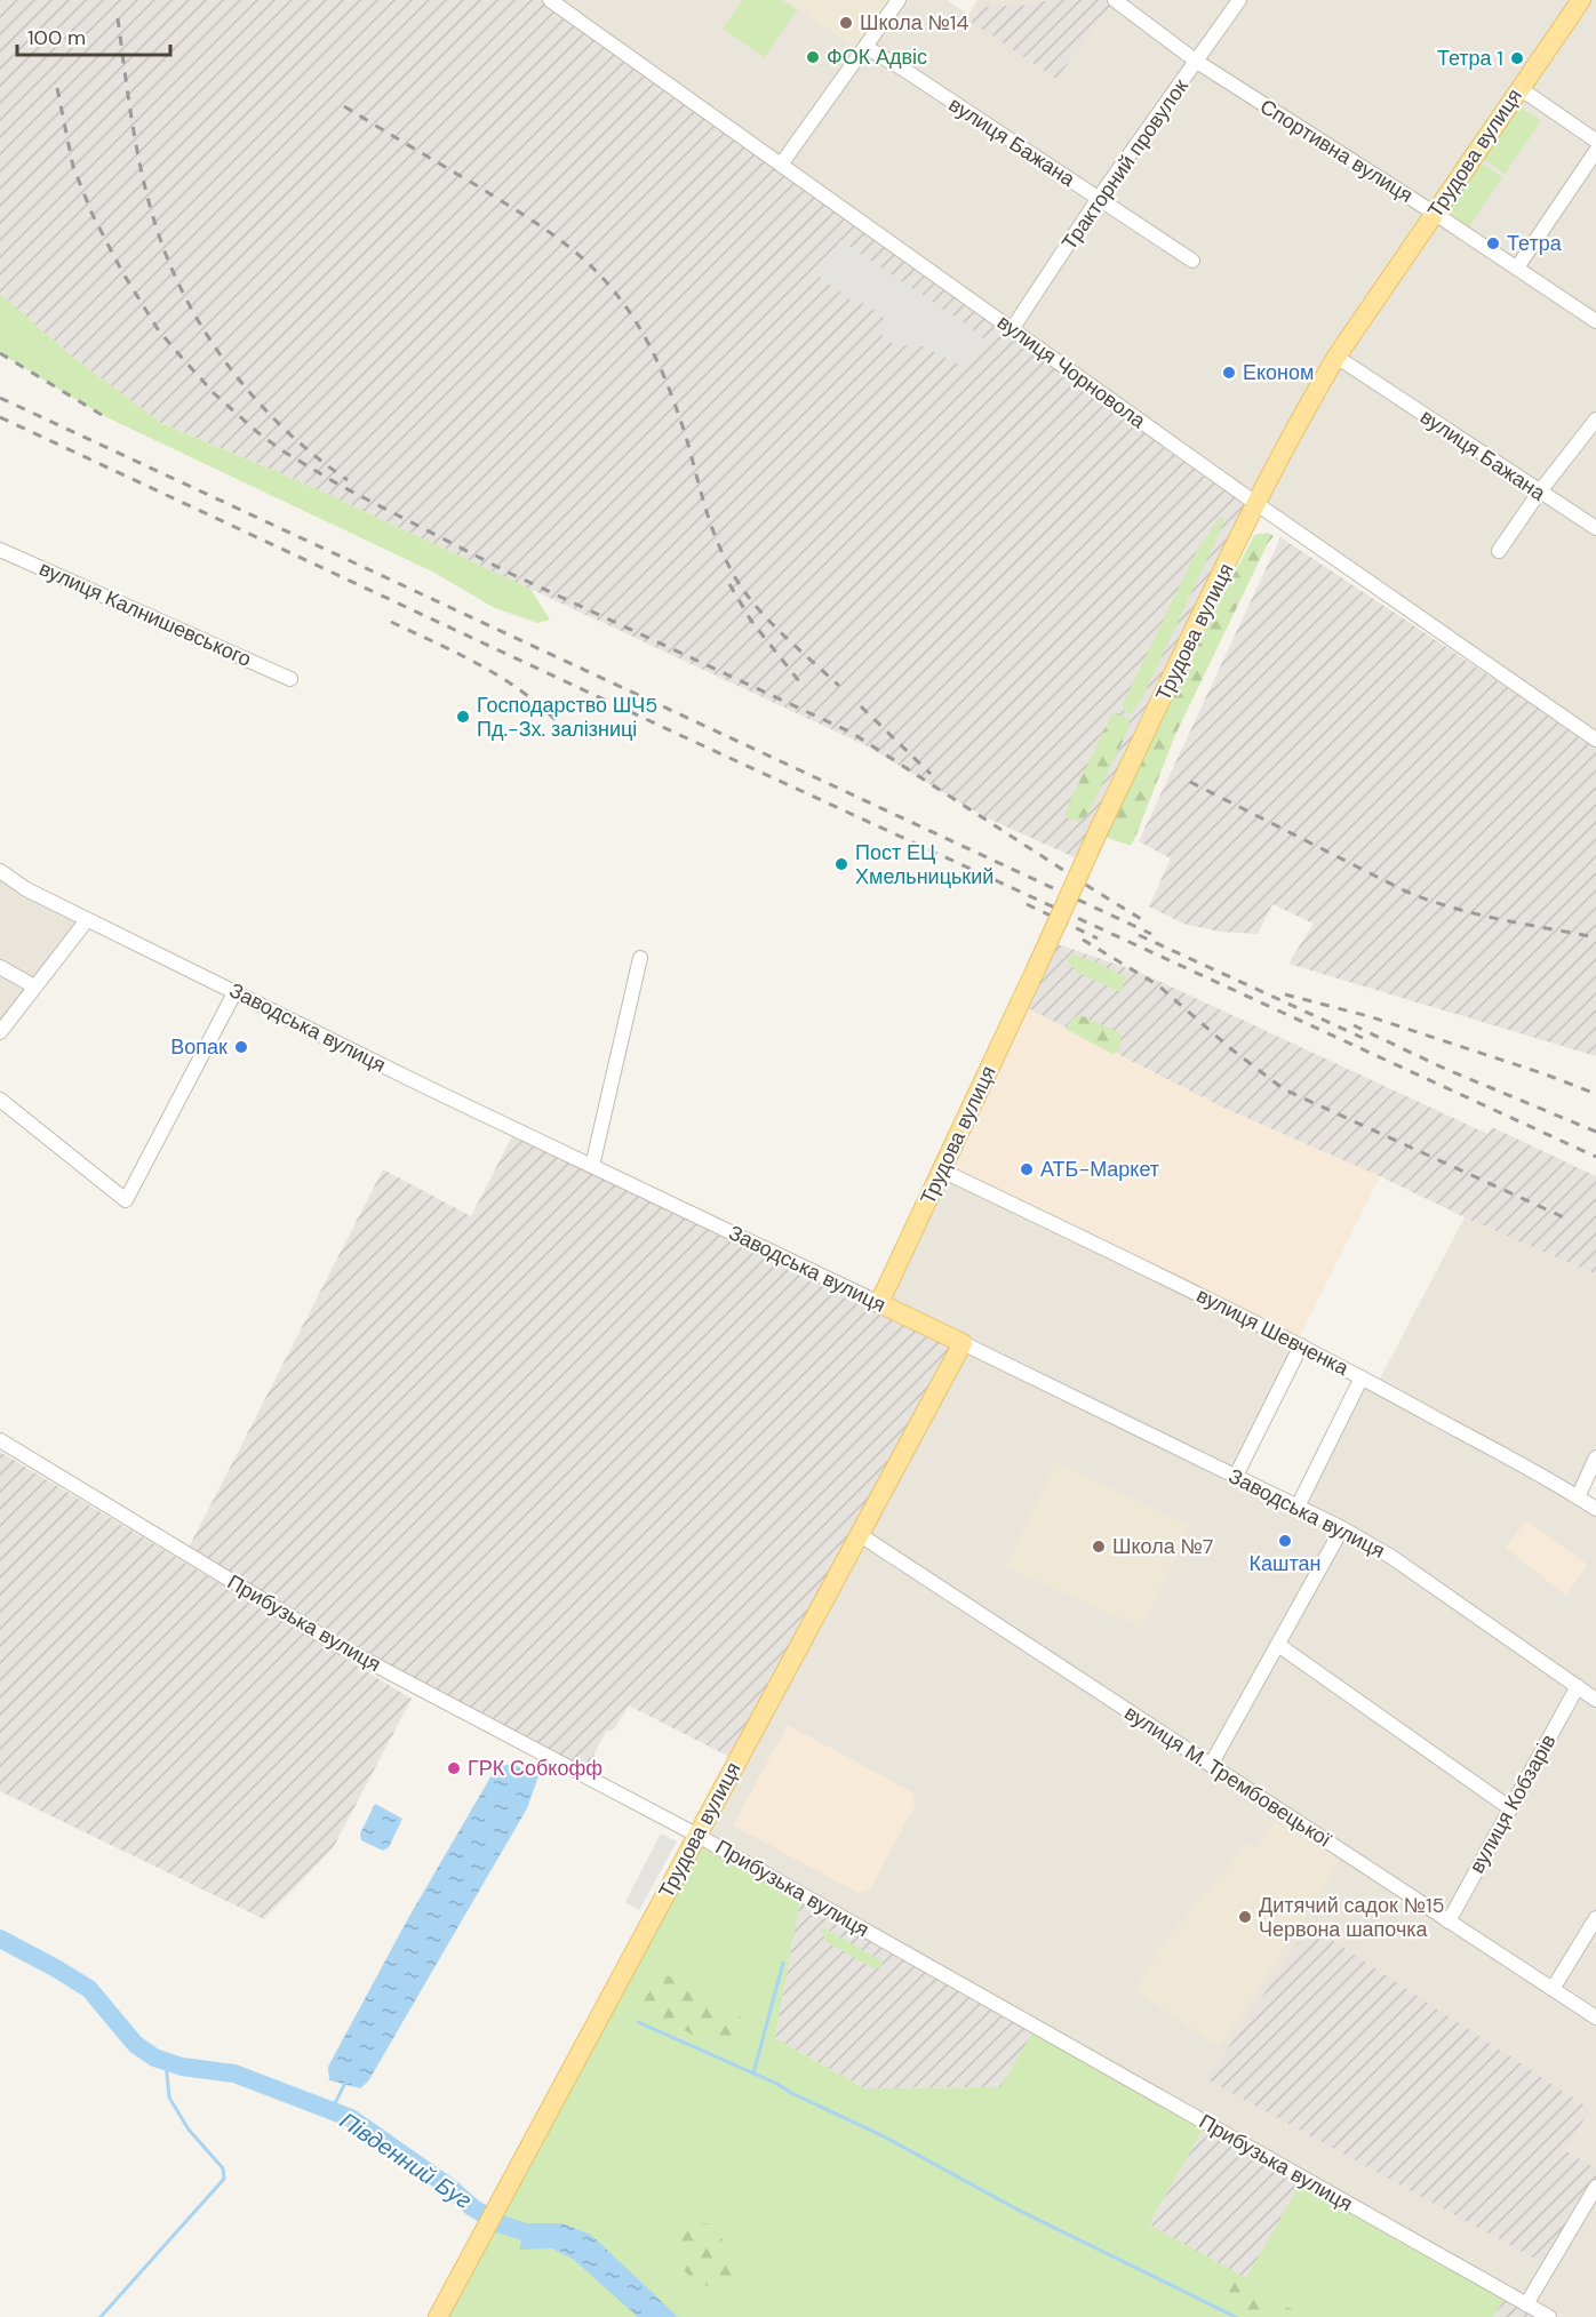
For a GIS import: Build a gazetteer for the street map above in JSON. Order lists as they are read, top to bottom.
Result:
{
  "streets": {
    "main road": ["Трудова вулиця", "Заводська вулиця"],
    "street": [
      "вулиця Бажана",
      "Спортивна вулиця",
      "Тракторний провулок",
      "вулиця Чорновола",
      "вулиця Калнишевського",
      "вулиця Шевченка",
      "Прибузька вулиця",
      "вулиця М. Трембовецької",
      "вулиця Кобзарів"
    ]
  },
  "crossings": [
    ["вулиця Бажана", "Трудова вулиця"],
    ["вулиця Бажана", "Тракторний провулок"],
    ["Спортивна вулиця", "Трудова вулиця"],
    ["Спортивна вулиця", "Тракторний провулок"],
    ["Трудова вулиця", "вулиця Чорновола"],
    ["Трудова вулиця", "Заводська вулиця"],
    ["Трудова вулиця", "вулиця Шевченка"],
    ["Трудова вулиця", "Прибузька вулиця"],
    ["Трудова вулиця", "вулиця М. Трембовецької"],
    ["Тракторний провулок", "вулиця Чорновола"],
    ["Заводська вулиця", "вулиця Кобзарів"],
    ["вулиця М. Трембовецької", "вулиця Кобзарів"]
  ],
  "water": ["Південний Буг"],
  "places": [
    "Школа №14",
    "ФОК Адвіс",
    "Тетра 1",
    "Тетра",
    "Економ",
    "Господарство ШЧ5 Пд.-Зх. залізниці",
    "Пост ЕЦ Хмельницький",
    "Вопак",
    "АТБ-Маркет",
    "Каштан",
    "Школа №7",
    "ГРК Собкофф",
    "Дитячий садок №15 Червона шапочка"
  ],
  "scale_bar": "100 m"
}
